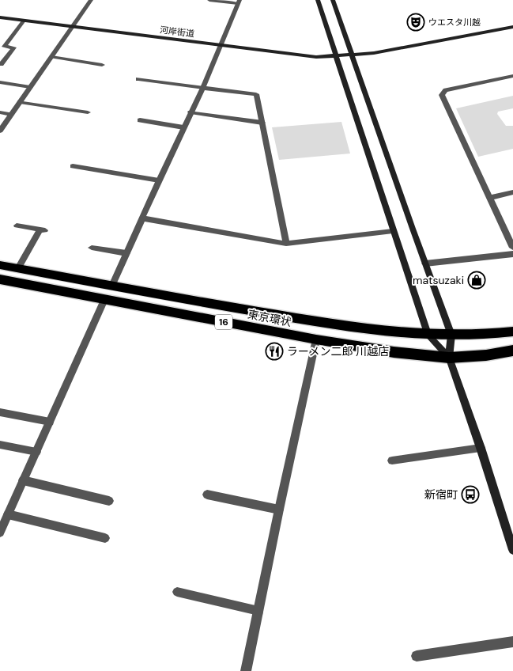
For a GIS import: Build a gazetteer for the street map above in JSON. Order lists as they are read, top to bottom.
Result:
{
  "streets": {
    "highway": ["東京環状", "16"],
    "street": ["河岸街道"]
  },
  "places": {
    "theatre": ["ウエスタ川越"],
    "shop": ["matsuzaki"],
    "restaurant": ["ラーメン二郎 川越店"],
    "bus stop": ["新宿町"]
  }
}
